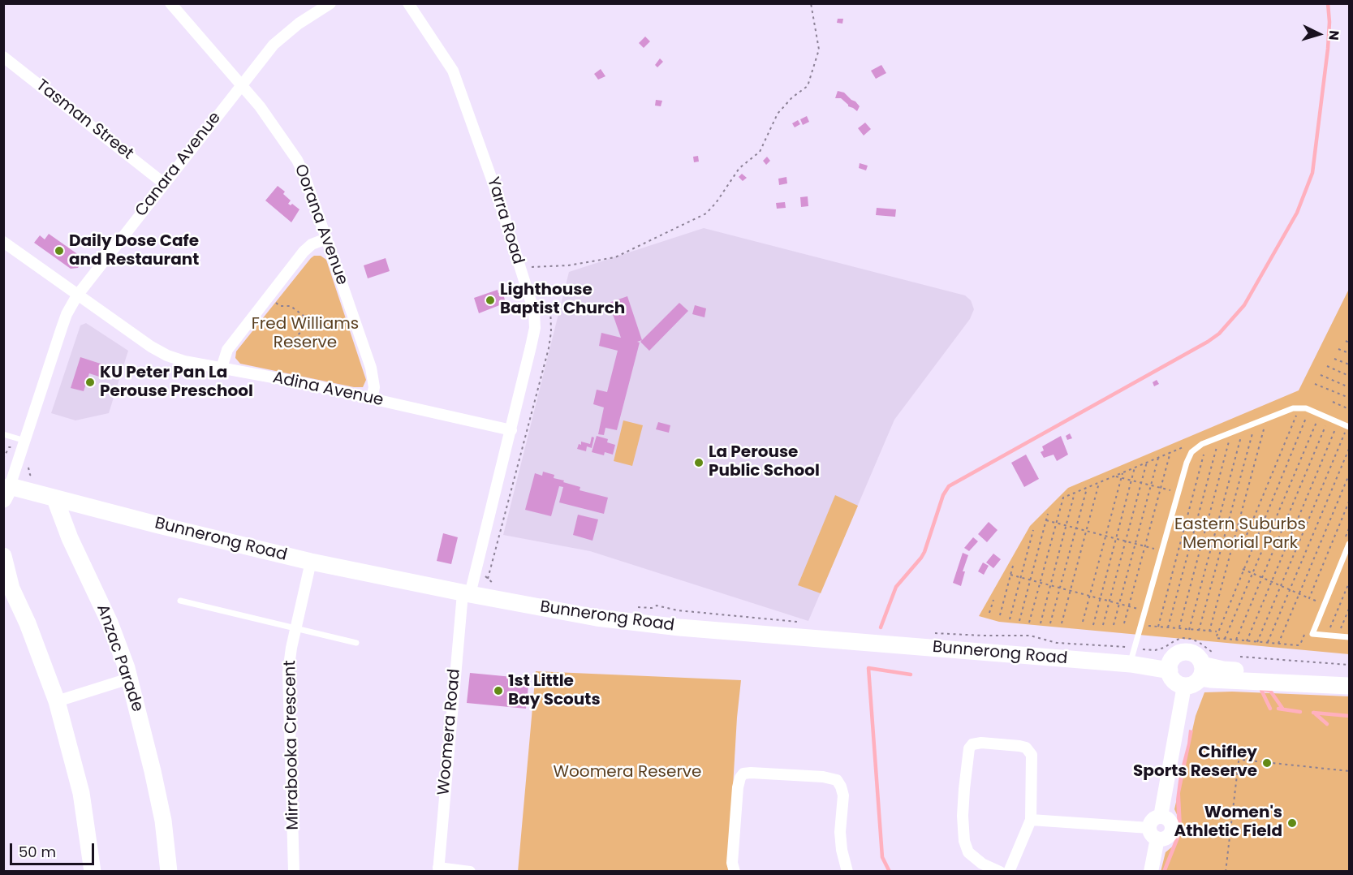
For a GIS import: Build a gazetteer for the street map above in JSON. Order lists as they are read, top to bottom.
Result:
{
  "streets": {
    "main road": ["Bunnerong Road", "Anzac Parade"],
    "street": [
      "Tasman Street",
      "Canara Avenue",
      "Yarra Road",
      "Oorana Avenue",
      "Adina Avenue",
      "Woomera Road",
      "Mirrabooka Crescent"
    ]
  },
  "crossings": [
    ["Tasman Street", "Canara Avenue"],
    ["Canara Avenue", "Oorana Avenue"],
    ["Canara Avenue", "Adina Avenue"],
    ["Yarra Road", "Adina Avenue"],
    ["Yarra Road", "Bunnerong Road"],
    ["Yarra Road", "Woomera Road"],
    ["Oorana Avenue", "Adina Avenue"],
    ["Bunnerong Road", "Anzac Parade"],
    ["Bunnerong Road", "Woomera Road"],
    ["Bunnerong Road", "Mirrabooka Crescent"]
  ],
  "parks": ["Fred Williams Reserve", "Eastern Suburbs Memorial Park", "Woomera Reserve"],
  "places": [
    "Daily Dose Cafe and Restaurant",
    "Lighthouse Baptist Church",
    "KU Peter Pan La Perouse Preschool",
    "La Perouse Public School",
    "1st Little Bay Scouts",
    "Chifley Sports Reserve",
    "Women's Athletic Field"
  ],
  "scale_bar": "50 m",
  "north": "right"
}
